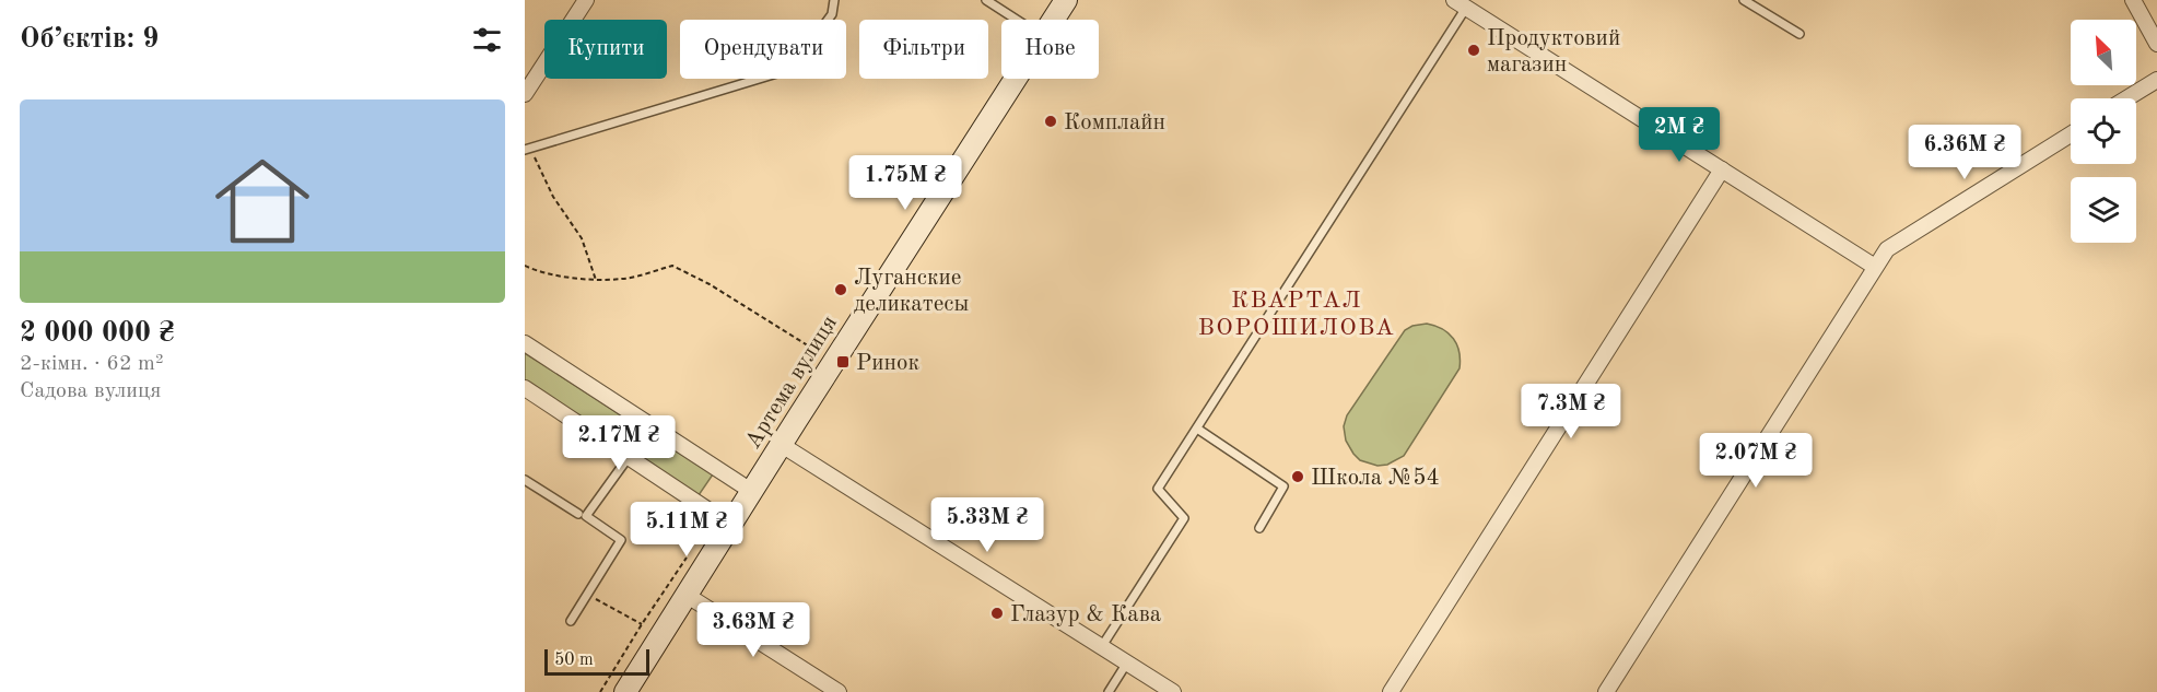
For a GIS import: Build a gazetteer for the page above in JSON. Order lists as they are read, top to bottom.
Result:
{
  "streets": {
    "street": ["Артема вулиця"]
  },
  "districts": ["КВАРТАЛ ВОРОШИЛОВА"],
  "places": {
    "other": [
      "Продуктовий магазин",
      "Комплайн",
      "Луганские деликатесы",
      "Школа №54",
      "Глазур & Кава"
    ],
    "transit": ["Ринок"]
  },
  "scale_bar": "50 m",
  "north": "top left",
  "page": {
    "heading": "Об’єктів: 9",
    "chip": [
      "Купити",
      "Орендувати",
      "Фільтри",
      "Нове"
    ],
    "list": [
      {
        "name": "2 000 000 ₴",
        "note": "2-кімн. · 62 m² · Садова вулиця"
      }
    ],
    "price": [
      "2M ₴",
      "6.36M ₴",
      "1.75M ₴",
      "7.3M ₴",
      "2.17M ₴",
      "2.07M ₴",
      "5.33M ₴",
      "5.11M ₴",
      "3.63M ₴"
    ],
    "scale": "50 m"
  }
}
